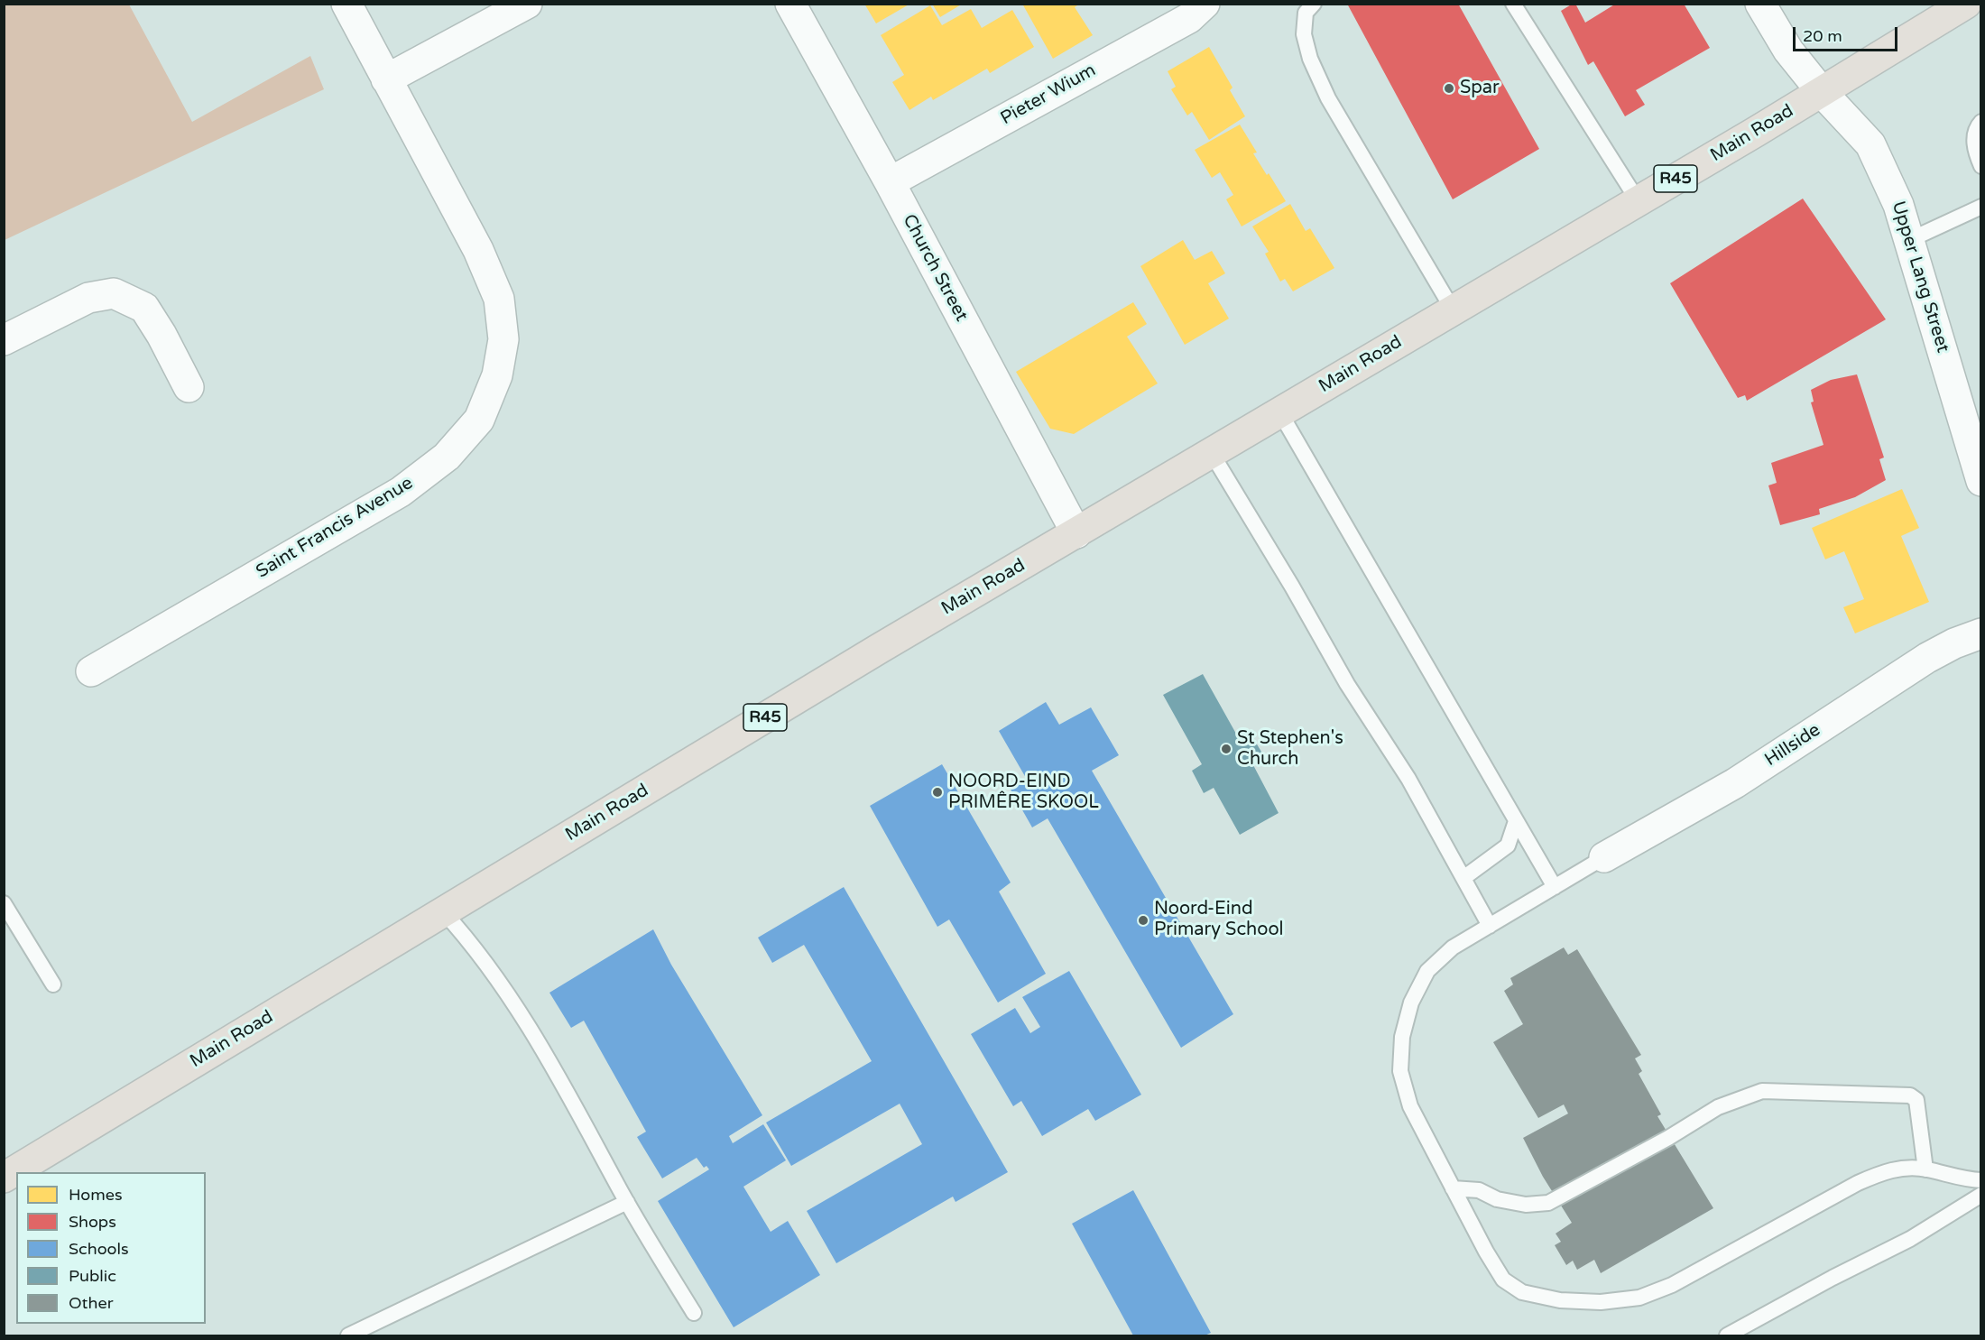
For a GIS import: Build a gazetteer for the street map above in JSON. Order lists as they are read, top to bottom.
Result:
{
  "streets": {
    "main road": ["Main Road", "R45"],
    "street": [
      "Pieter Wium",
      "Church Street",
      "Upper Lang Street",
      "Saint Francis Avenue",
      "Hillside"
    ]
  },
  "crossings": [
    ["Pieter Wium", "Church Street"],
    ["Main Road", "Church Street"],
    ["Main Road", "Upper Lang Street"]
  ],
  "places": [
    "Spar",
    "St Stephen's Church",
    "NOORD-EIND PRIMÊRE SKOOL",
    "Noord-Eind Primary School"
  ],
  "legend": [
    "Homes",
    "Shops",
    "Schools",
    "Public",
    "Other"
  ],
  "scale_bar": "20 m"
}
